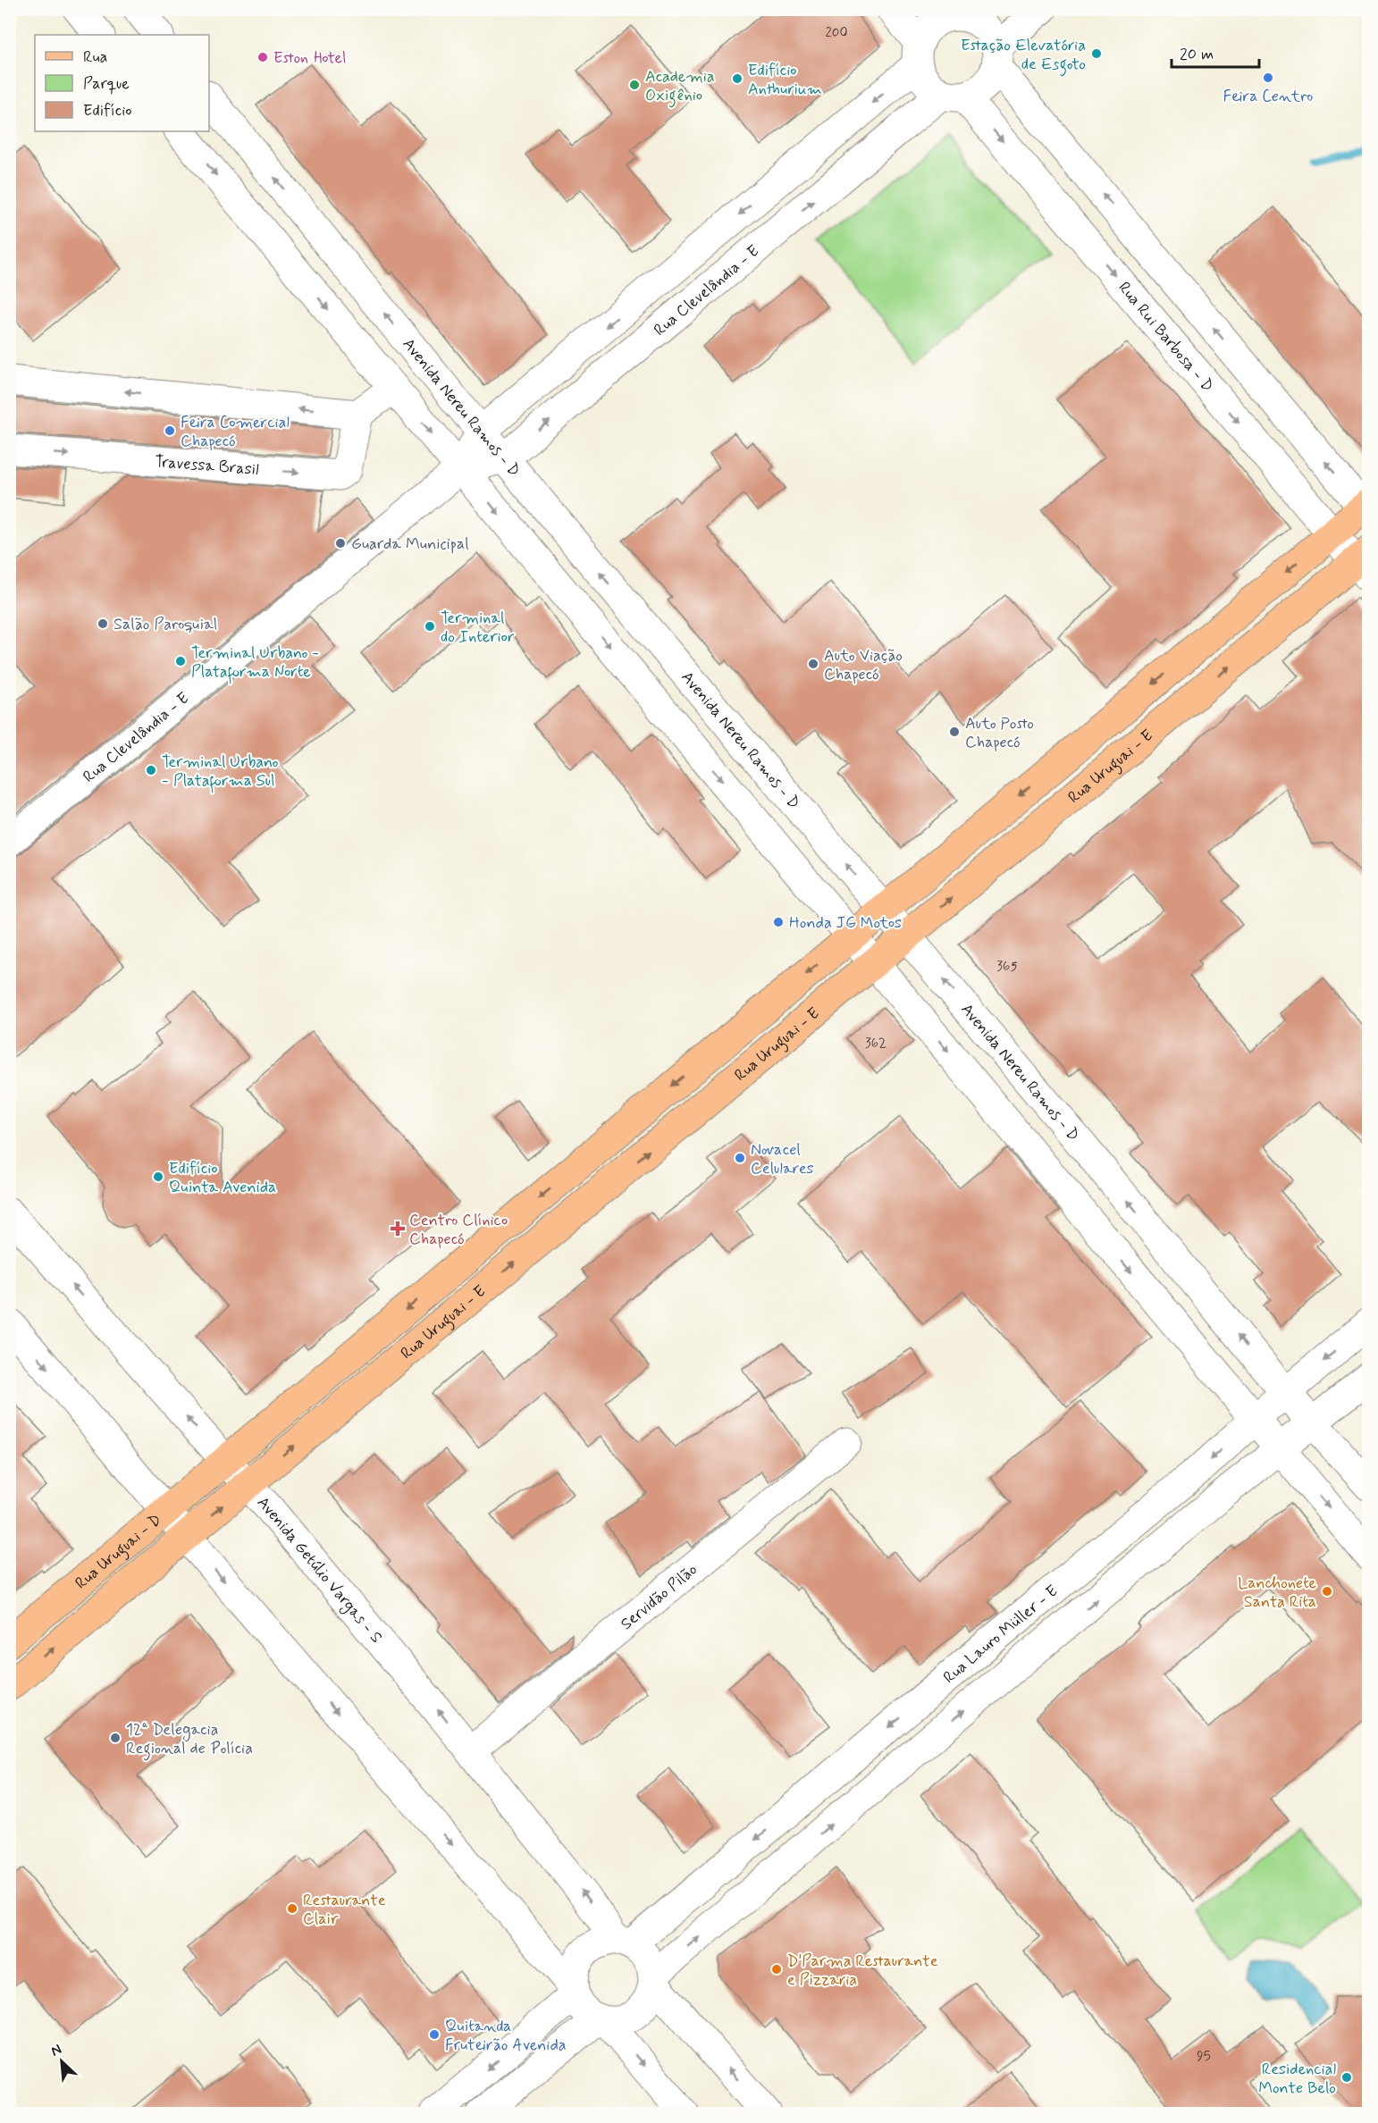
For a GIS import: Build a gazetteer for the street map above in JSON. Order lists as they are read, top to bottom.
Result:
{
  "streets": {
    "main road": ["Rua Uruguai - E", "Rua Uruguai - D"],
    "street": [
      "Rua Clevelândia - E",
      "Rua Rui Barbosa - D",
      "Avenida Nereu Ramos - D",
      "Travessa Brasil",
      "Avenida Getúlio Vargas - S",
      "Servidão Pilão",
      "Rua Lauro Müller - E"
    ]
  },
  "crossings": [
    ["Rua Clevelândia - E", "Rua Rui Barbosa - D"],
    ["Rua Clevelândia - E", "Avenida Nereu Ramos - D"],
    ["Rua Rui Barbosa - D", "Rua Uruguai - E"],
    ["Avenida Nereu Ramos - D", "Rua Uruguai - E"],
    ["Avenida Nereu Ramos - D", "Rua Lauro Müller - E"],
    ["Rua Uruguai - E", "Rua Uruguai - D"],
    ["Rua Uruguai - E", "Avenida Getúlio Vargas - S"],
    ["Rua Uruguai - D", "Avenida Getúlio Vargas - S"],
    ["Avenida Getúlio Vargas - S", "Servidão Pilão"],
    ["Avenida Getúlio Vargas - S", "Rua Lauro Müller - E"]
  ],
  "places": {
    "other": [
      "Estação Elevatória de Esgoto",
      "Eston Hotel",
      "Feira Centro",
      "Edifício Anthurium",
      "Academia Oxigênio",
      "Feira Comercial Chapecó",
      "Guarda Municipal",
      "Salão Paroquial",
      "Terminal do Interior",
      "Terminal Urbano - Plataforma Norte",
      "Auto Viação Chapecó",
      "Auto Posto Chapecó",
      "Terminal Urbano - Plataforma Sul",
      "Honda JG Motos",
      "Novacel Celulares",
      "Edifício Quinta Avenida",
      "Lanchonete Santa Rita",
      "12ª Delegacia Regional de Polícia",
      "Restaurante Clair",
      "D'Parma Restaurante e Pizzaria",
      "Quitanda Fruteirão Avenida",
      "Residencial Monte Belo"
    ],
    "health": ["Centro Clínico Chapecó"]
  },
  "house_numbers": [
    "200",
    "365",
    "362",
    "95"
  ],
  "legend": ["Rua", "Parque", "Edifício"],
  "scale_bar": "20 m",
  "north": "top left"
}
